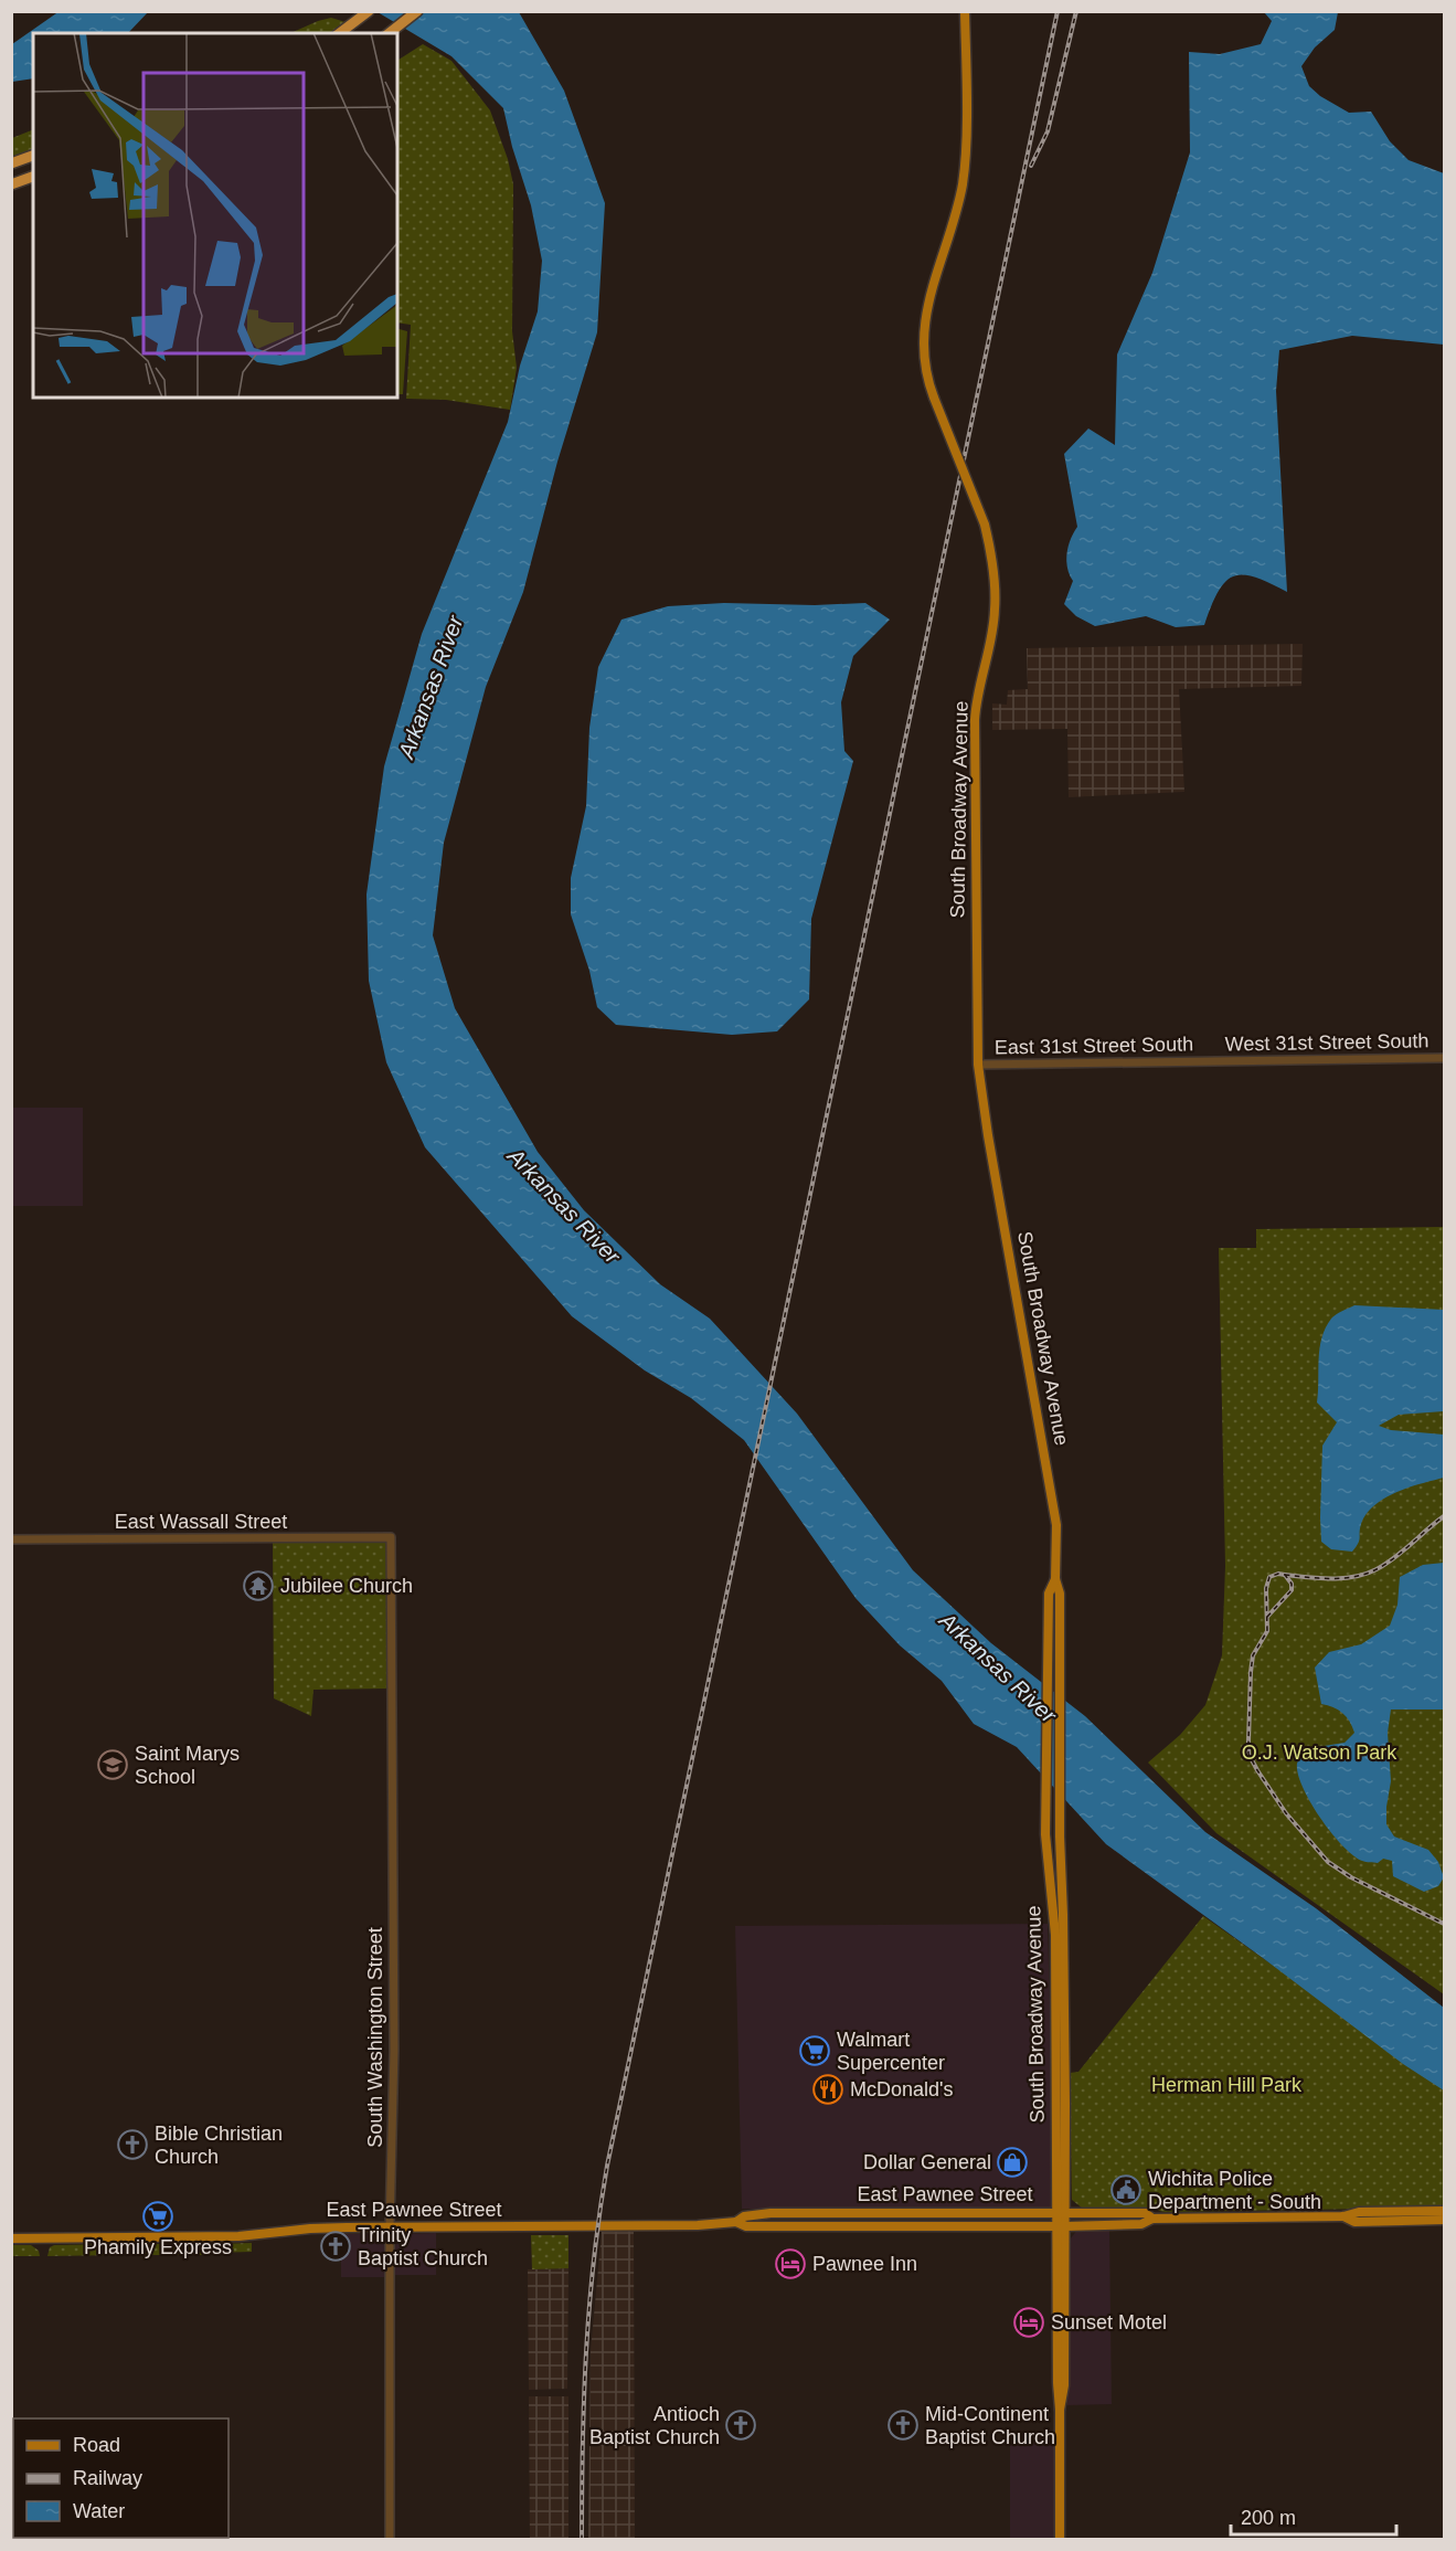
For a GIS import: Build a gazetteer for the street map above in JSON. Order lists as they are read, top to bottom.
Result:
{
  "streets": {
    "main road": ["South Broadway Avenue", "East Pawnee Street"],
    "street": [
      "West 31st Street South",
      "East 31st Street South",
      "East Wassall Street",
      "South Washington Street"
    ]
  },
  "crossings": [
    ["South Broadway Avenue", "East 31st Street South"],
    ["South Broadway Avenue", "East Pawnee Street"],
    ["West 31st Street South", "East 31st Street South"],
    ["East Wassall Street", "South Washington Street"],
    ["South Washington Street", "East Pawnee Street"]
  ],
  "water": ["Arkansas River"],
  "parks": ["O.J. Watson Park", "Herman Hill Park"],
  "places": {
    "temple": ["Jubilee Church"],
    "school or university": ["Saint Marys School"],
    "supermarket": ["Walmart Supercenter", "Phamily Express"],
    "restaurant": ["McDonald's"],
    "church": [
      "Bible Christian Church",
      "Trinity Baptist Church",
      "Antioch Baptist Church",
      "Mid-Continent Baptist Church"
    ],
    "shop": ["Dollar General"],
    "public building": ["Wichita Police Department - South"],
    "hotel": ["Pawnee Inn", "Sunset Motel"]
  },
  "legend": ["Road", "Railway", "Water"],
  "scale_bar": "200 m"
}
